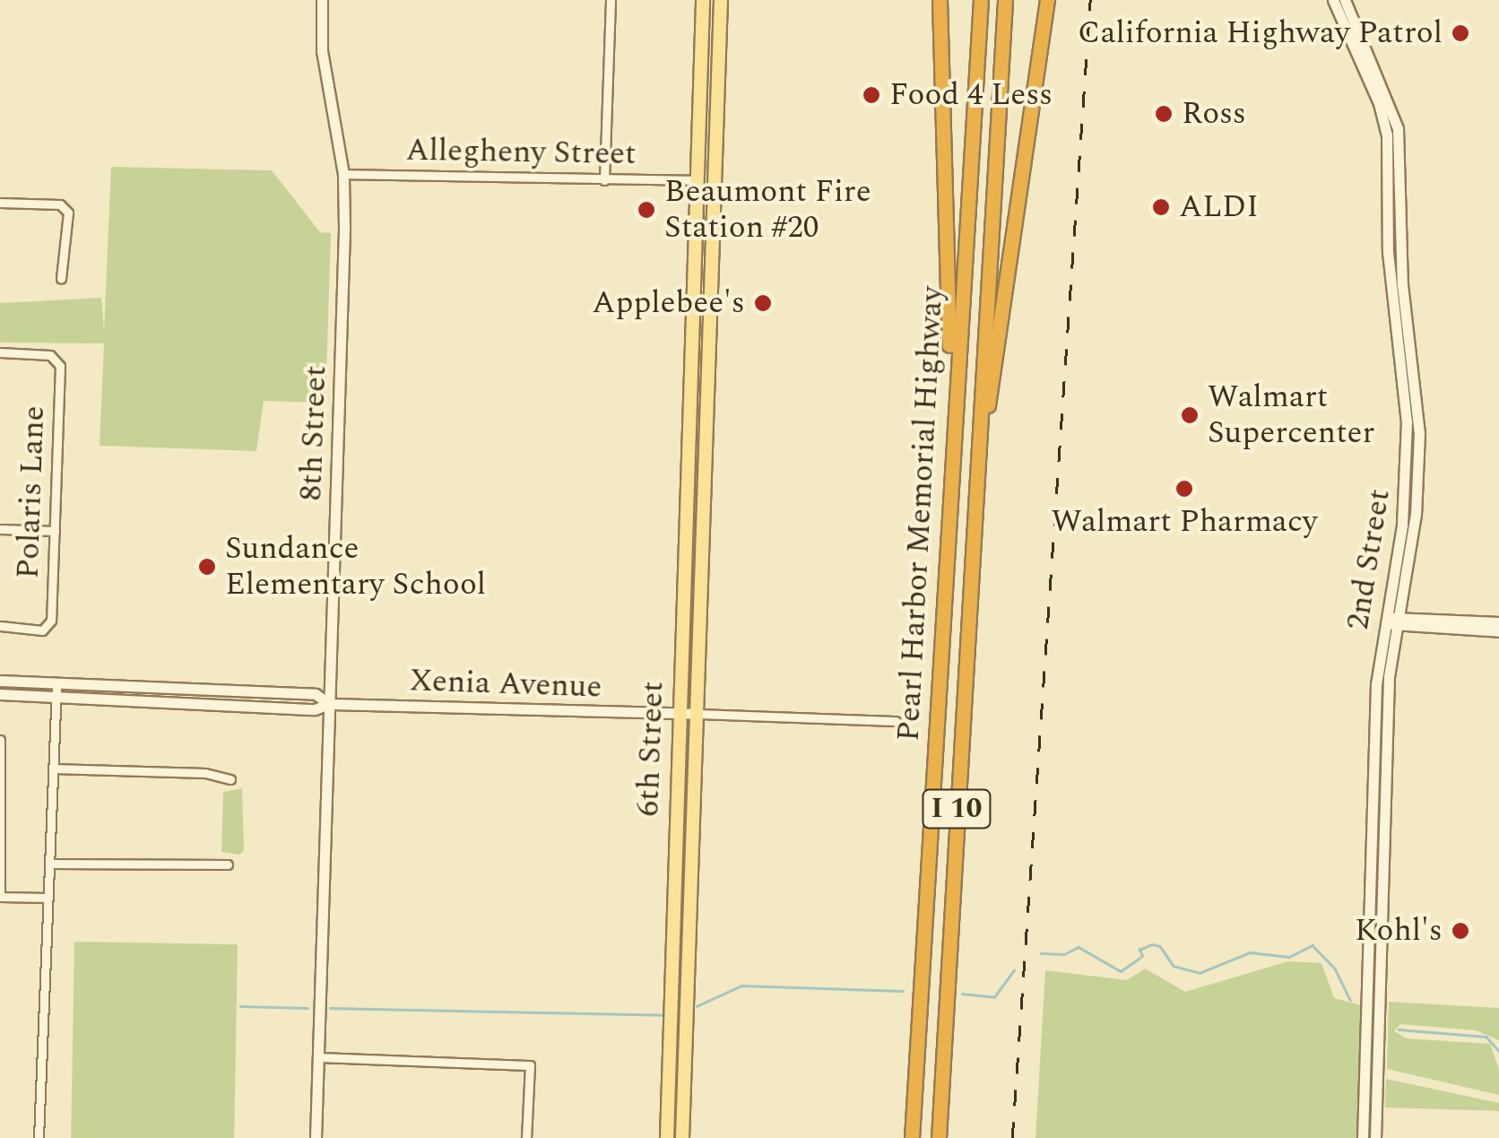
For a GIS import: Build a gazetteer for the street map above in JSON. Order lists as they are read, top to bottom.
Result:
{
  "streets": {
    "highway": ["Pearl Harbor Memorial Highway", "I 10"],
    "main road": ["6th Street"],
    "street": [
      "Allegheny Street",
      "8th Street",
      "Polaris Lane",
      "2nd Street",
      "Xenia Avenue"
    ]
  },
  "crossings": [
    ["Allegheny Street", "8th Street"],
    ["Allegheny Street", "6th Street"],
    ["8th Street", "Xenia Avenue"],
    ["Xenia Avenue", "6th Street"]
  ],
  "places": [
    "California Highway Patrol",
    "Food 4 Less",
    "Ross",
    "ALDI",
    "Beaumont Fire Station #20",
    "Applebee's",
    "Walmart Supercenter",
    "Walmart Pharmacy",
    "Sundance Elementary School",
    "Kohl's"
  ]
}
